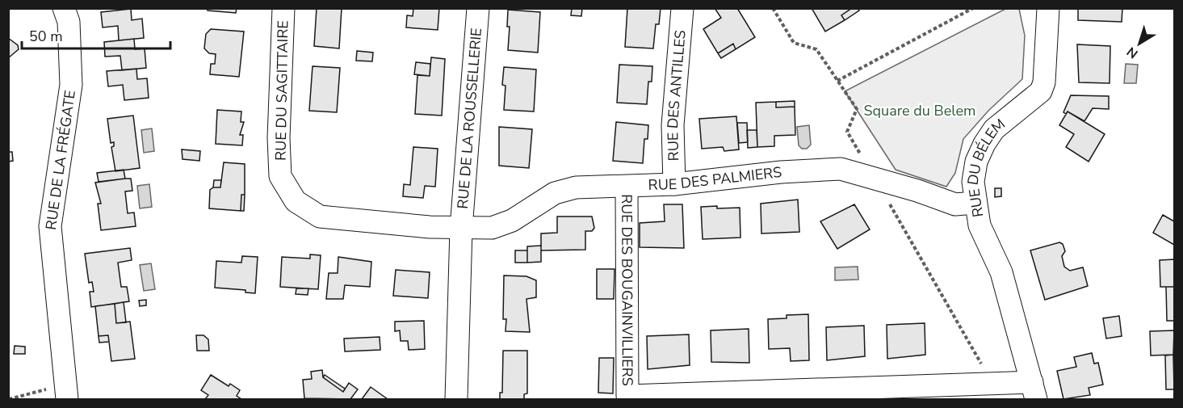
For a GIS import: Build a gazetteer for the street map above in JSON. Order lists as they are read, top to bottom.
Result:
{
  "streets": {
    "street": [
      "RUE DU SAGITTAIRE",
      "RUE DES ANTILLES",
      "RUE DE LA ROUSSELLERIE",
      "RUE DE LA FRÉGATE",
      "RUE DU BÉLEM",
      "RUE DES PALMIERS",
      "RUE DES BOUGAINVILLIERS"
    ]
  },
  "crossings": [
    ["RUE DU SAGITTAIRE", "RUE DE LA ROUSSELLERIE"],
    ["RUE DU SAGITTAIRE", "RUE DES PALMIERS"],
    ["RUE DES ANTILLES", "RUE DES PALMIERS"],
    ["RUE DE LA ROUSSELLERIE", "RUE DES PALMIERS"],
    ["RUE DU BÉLEM", "RUE DES PALMIERS"],
    ["RUE DU BÉLEM", "RUE DES BOUGAINVILLIERS"],
    ["RUE DES PALMIERS", "RUE DES BOUGAINVILLIERS"]
  ],
  "parks": ["Square du Belem"],
  "scale_bar": "50 m",
  "north": "bottom left"
}
